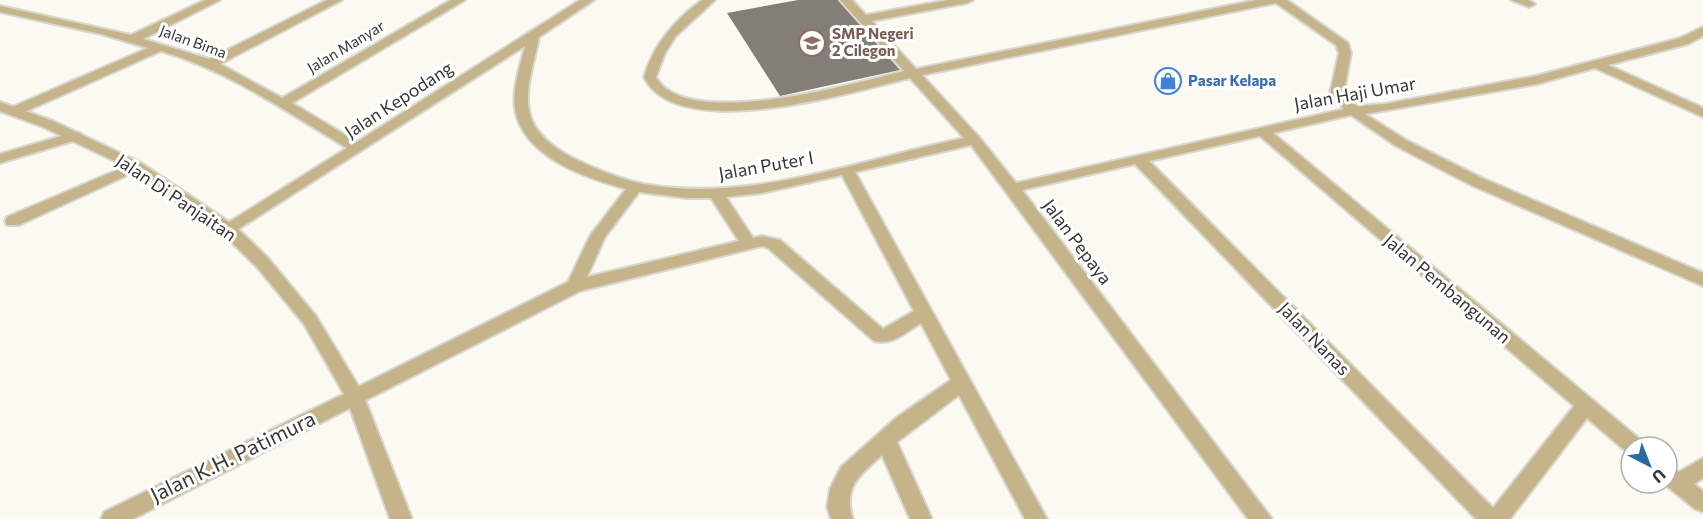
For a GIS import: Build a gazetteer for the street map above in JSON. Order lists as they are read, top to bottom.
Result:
{
  "streets": {
    "street": [
      "Jalan Bima",
      "Jalan Manyar",
      "Jalan Haji Umar",
      "Jalan Kepodang",
      "Jalan Puter I",
      "Jalan Di Panjaitan",
      "Jalan Pepaya",
      "Jalan Pembangunan",
      "Jalan Nanas",
      "Jalan K.H. Patimura"
    ]
  },
  "crossings": [
    ["Jalan Bima", "Jalan Manyar"],
    ["Jalan Bima", "Jalan Kepodang"],
    ["Jalan Haji Umar", "Jalan Pepaya"],
    ["Jalan Haji Umar", "Jalan Pembangunan"],
    ["Jalan Haji Umar", "Jalan Nanas"],
    ["Jalan Kepodang", "Jalan Puter I"],
    ["Jalan Kepodang", "Jalan Di Panjaitan"],
    ["Jalan Puter I", "Jalan Pepaya"],
    ["Jalan Di Panjaitan", "Jalan K.H. Patimura"]
  ],
  "places": {
    "school or university": ["SMP Negeri 2 Cilegon"],
    "shop": ["Pasar Kelapa"]
  },
  "north": "bottom right"
}
